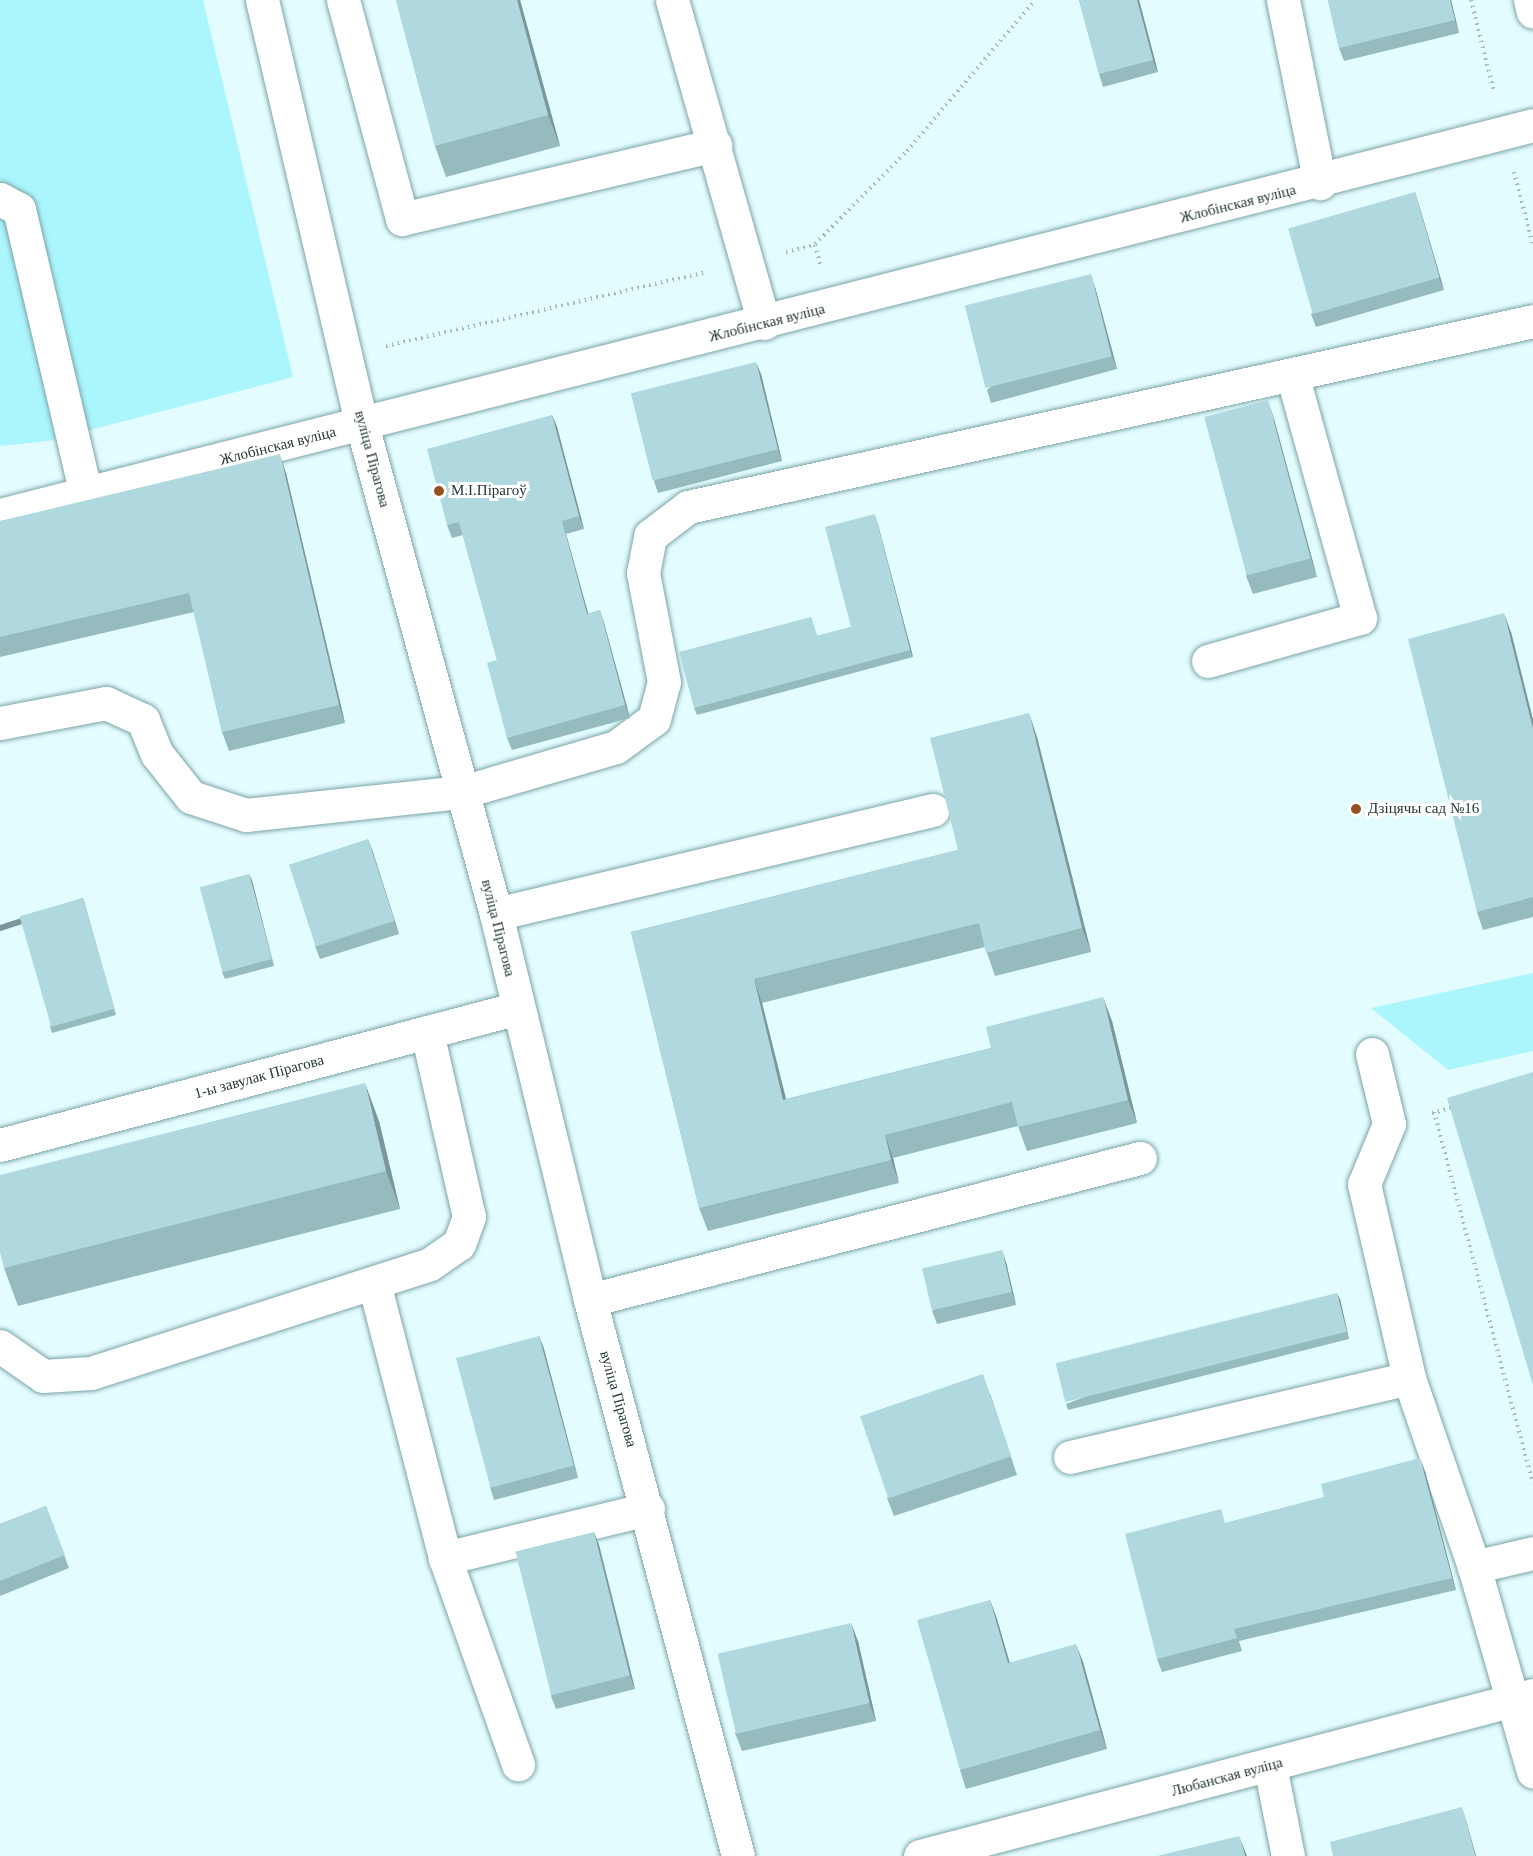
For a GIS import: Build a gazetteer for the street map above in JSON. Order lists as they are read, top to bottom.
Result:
{
  "streets": {
    "street": [
      "Жлобінская вуліца",
      "вуліца Пірагова",
      "1-ы завулак Пірагова",
      "Любанская вуліца"
    ]
  },
  "crossings": [
    ["Жлобінская вуліца", "вуліца Пірагова"],
    ["вуліца Пірагова", "1-ы завулак Пірагова"]
  ],
  "places": ["М.І.Пірагоў", "Дзіцячы сад №16"]
}
